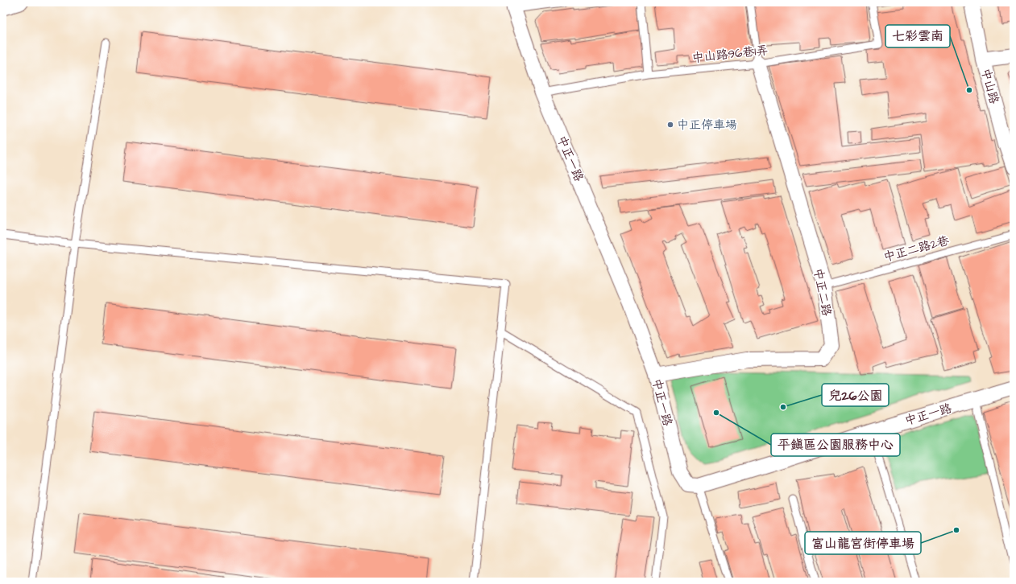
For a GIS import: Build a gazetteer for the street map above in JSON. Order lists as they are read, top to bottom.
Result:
{
  "streets": {
    "street": ["中山路", "中正一路", "中正二路"],
    "lane": ["中山路96巷1弄", "中正二路2巷"]
  },
  "crossings": [
    ["中山路96巷1弄", "中正一路"],
    ["中山路96巷1弄", "中正二路"],
    ["中正一路", "中正二路"],
    ["中正二路2巷", "中正二路"]
  ],
  "places": [
    "七彩雲南",
    "中正停車場",
    "兒26公園",
    "平鎮區公園服務中心",
    "富山龍宮街停車場"
  ]
}
